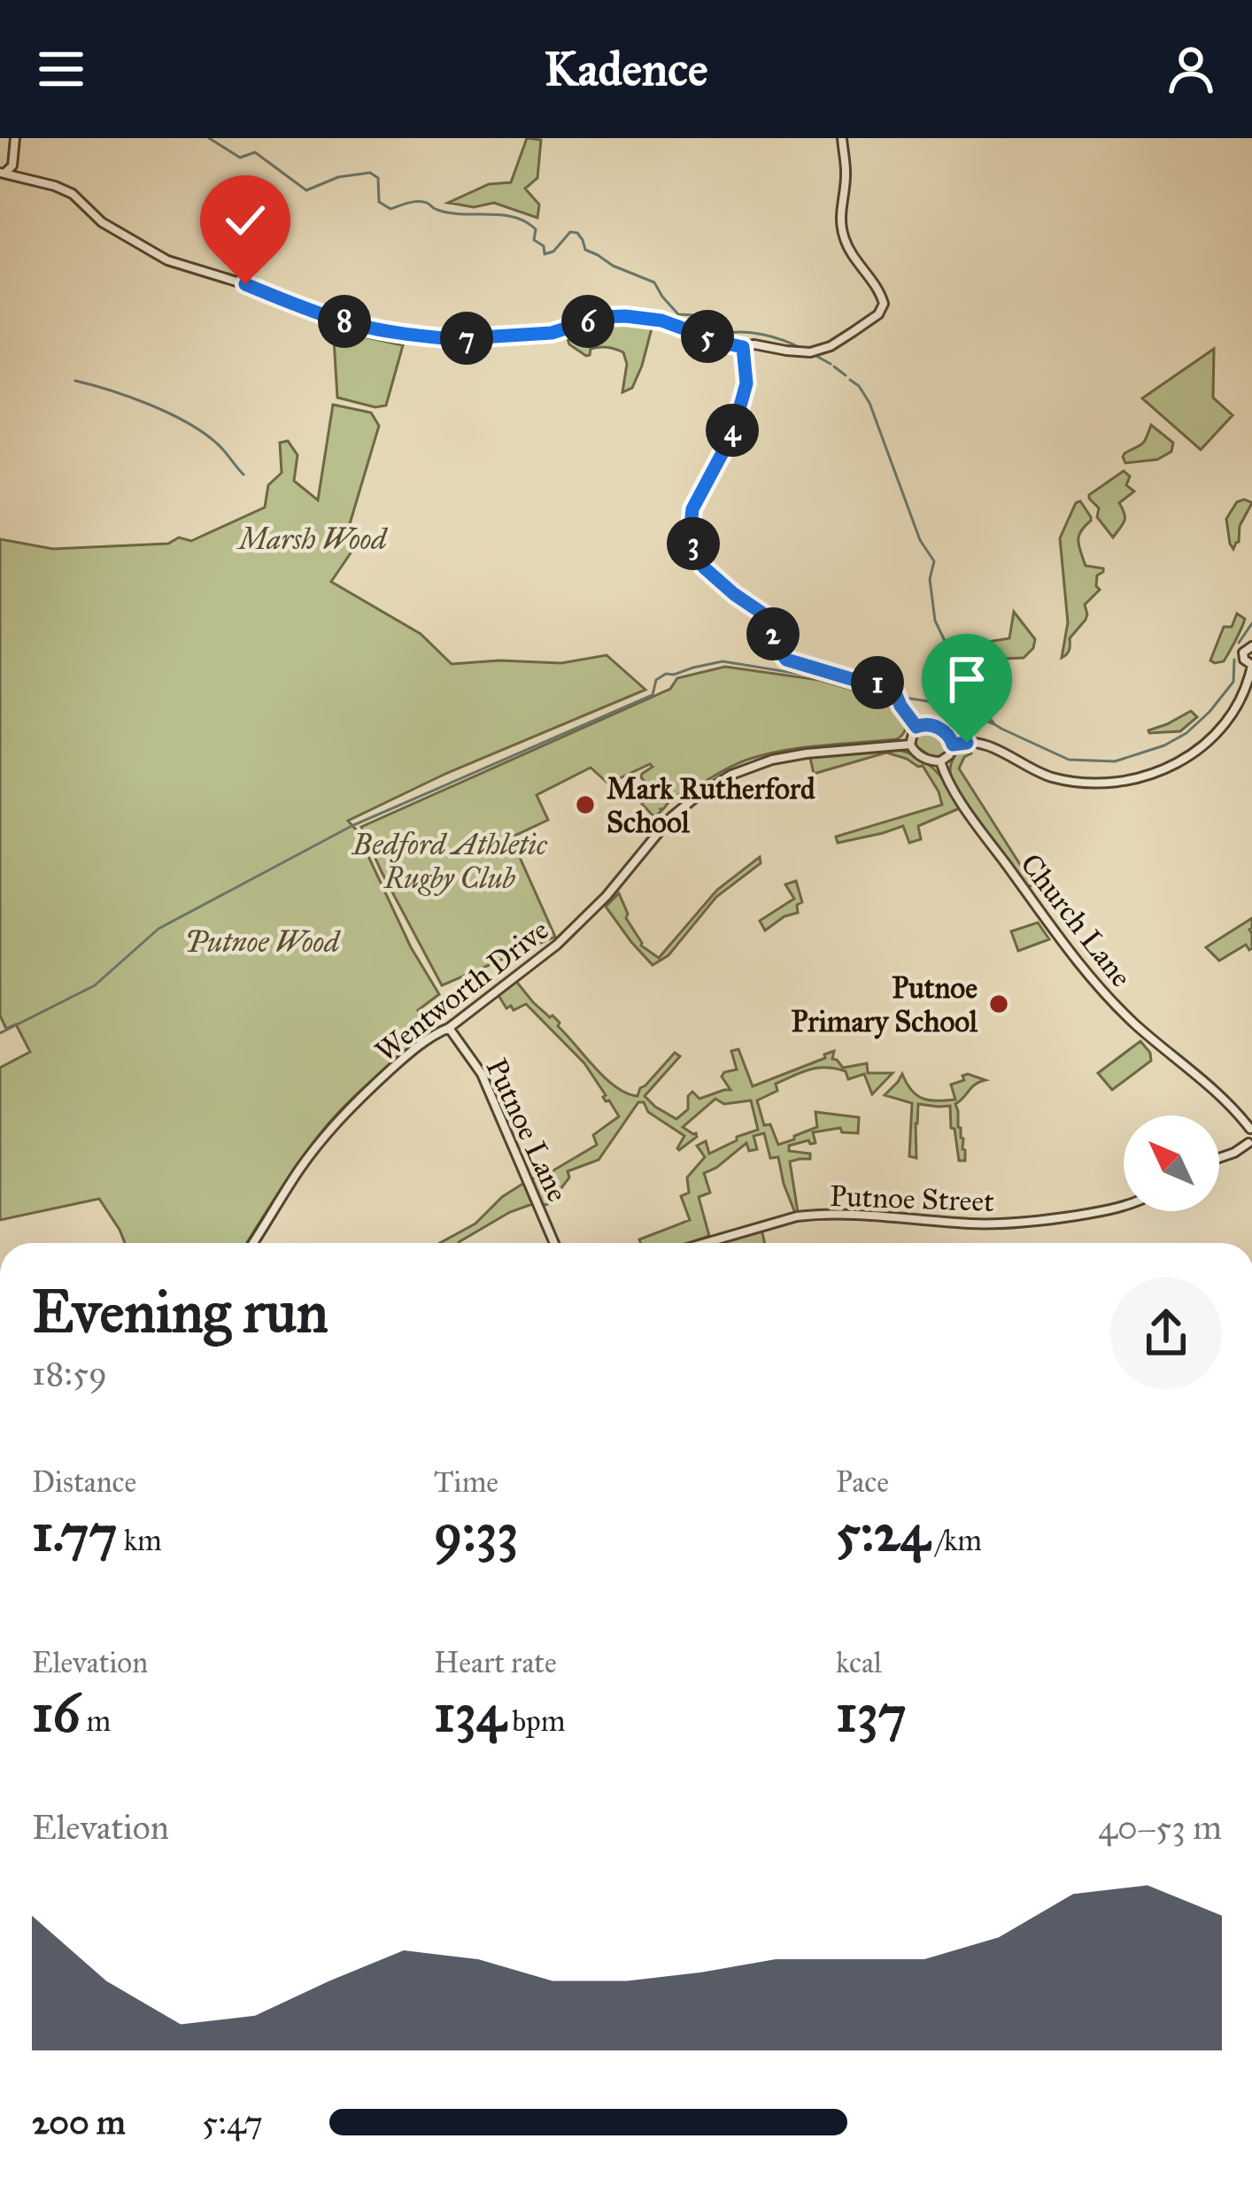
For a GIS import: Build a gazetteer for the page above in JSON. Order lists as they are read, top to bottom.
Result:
{
  "streets": {
    "street": [
      "Church Lane",
      "Wentworth Drive",
      "Putnoe Lane",
      "Putnoe Street"
    ]
  },
  "crossings": [
    ["Church Lane", "Wentworth Drive"],
    ["Wentworth Drive", "Putnoe Lane"]
  ],
  "parks": ["Marsh Wood", "Bedford Athletic Rugby Club", "Putnoe Wood"],
  "places": ["Mark Rutherford School", "Putnoe Primary School"],
  "north": "top left",
  "page": {
    "header": "Kadence",
    "pins": [
      "6",
      "8",
      "5",
      "7",
      "4",
      "3",
      "2",
      "1"
    ],
    "heading": ["Evening run", "18:59"],
    "stats": [
      ["Distance", "1.77 km"],
      ["Time", "9:33"],
      ["Pace", "5:24 /km"],
      ["Elevation", "16 m"],
      ["Heart rate", "134 bpm"],
      ["kcal", "137"]
    ],
    "chart": ["Elevation", "40–53 m"],
    "list": [
      {
        "name": "200 m",
        "note": "5:47"
      }
    ]
  }
}
